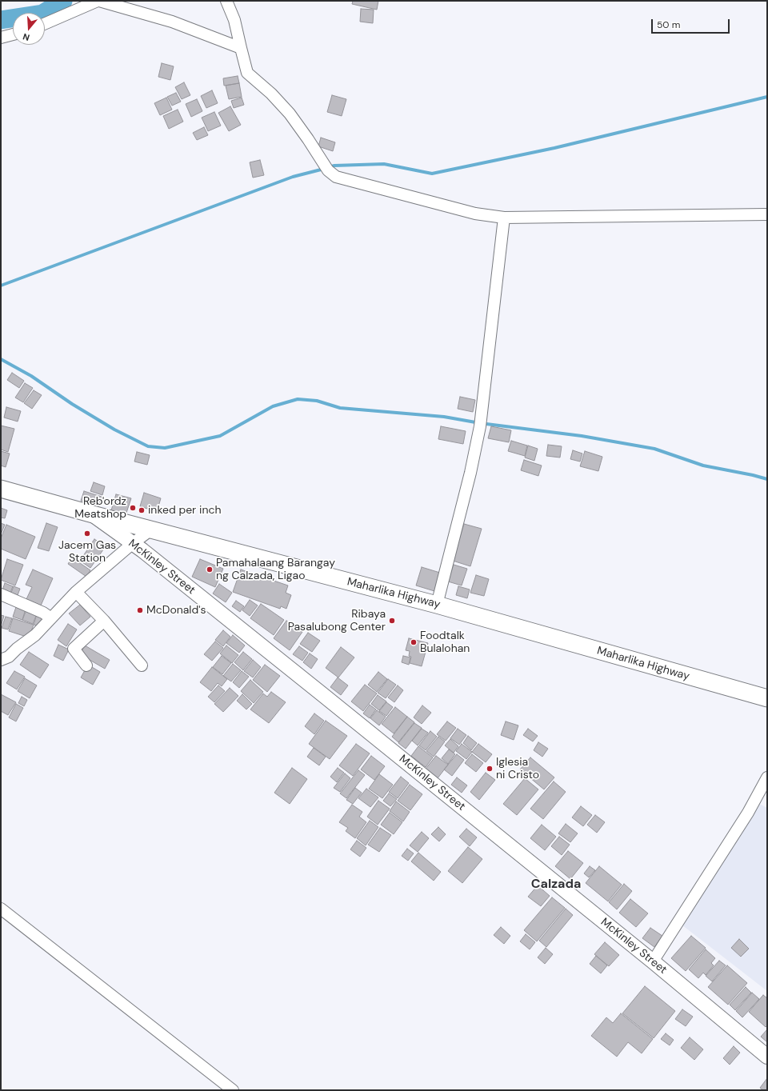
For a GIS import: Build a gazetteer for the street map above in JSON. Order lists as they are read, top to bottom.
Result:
{
  "streets": {
    "highway": ["Maharlika Highway"],
    "main road": ["McKinley Street"]
  },
  "crossings": [
    ["McKinley Street", "Maharlika Highway"]
  ],
  "districts": ["Calzada"],
  "places": [
    "Reb'ordz Meatshop",
    "inked per inch",
    "Jacem Gas Station",
    "Pamahalaang Barangay ng Calzada, Ligao",
    "McDonald's",
    "Ribaya Pasalubong Center",
    "Foodtalk Bulalohan",
    "Iglesia ni Cristo"
  ],
  "scale_bar": "50 m",
  "north": "bottom"
}
